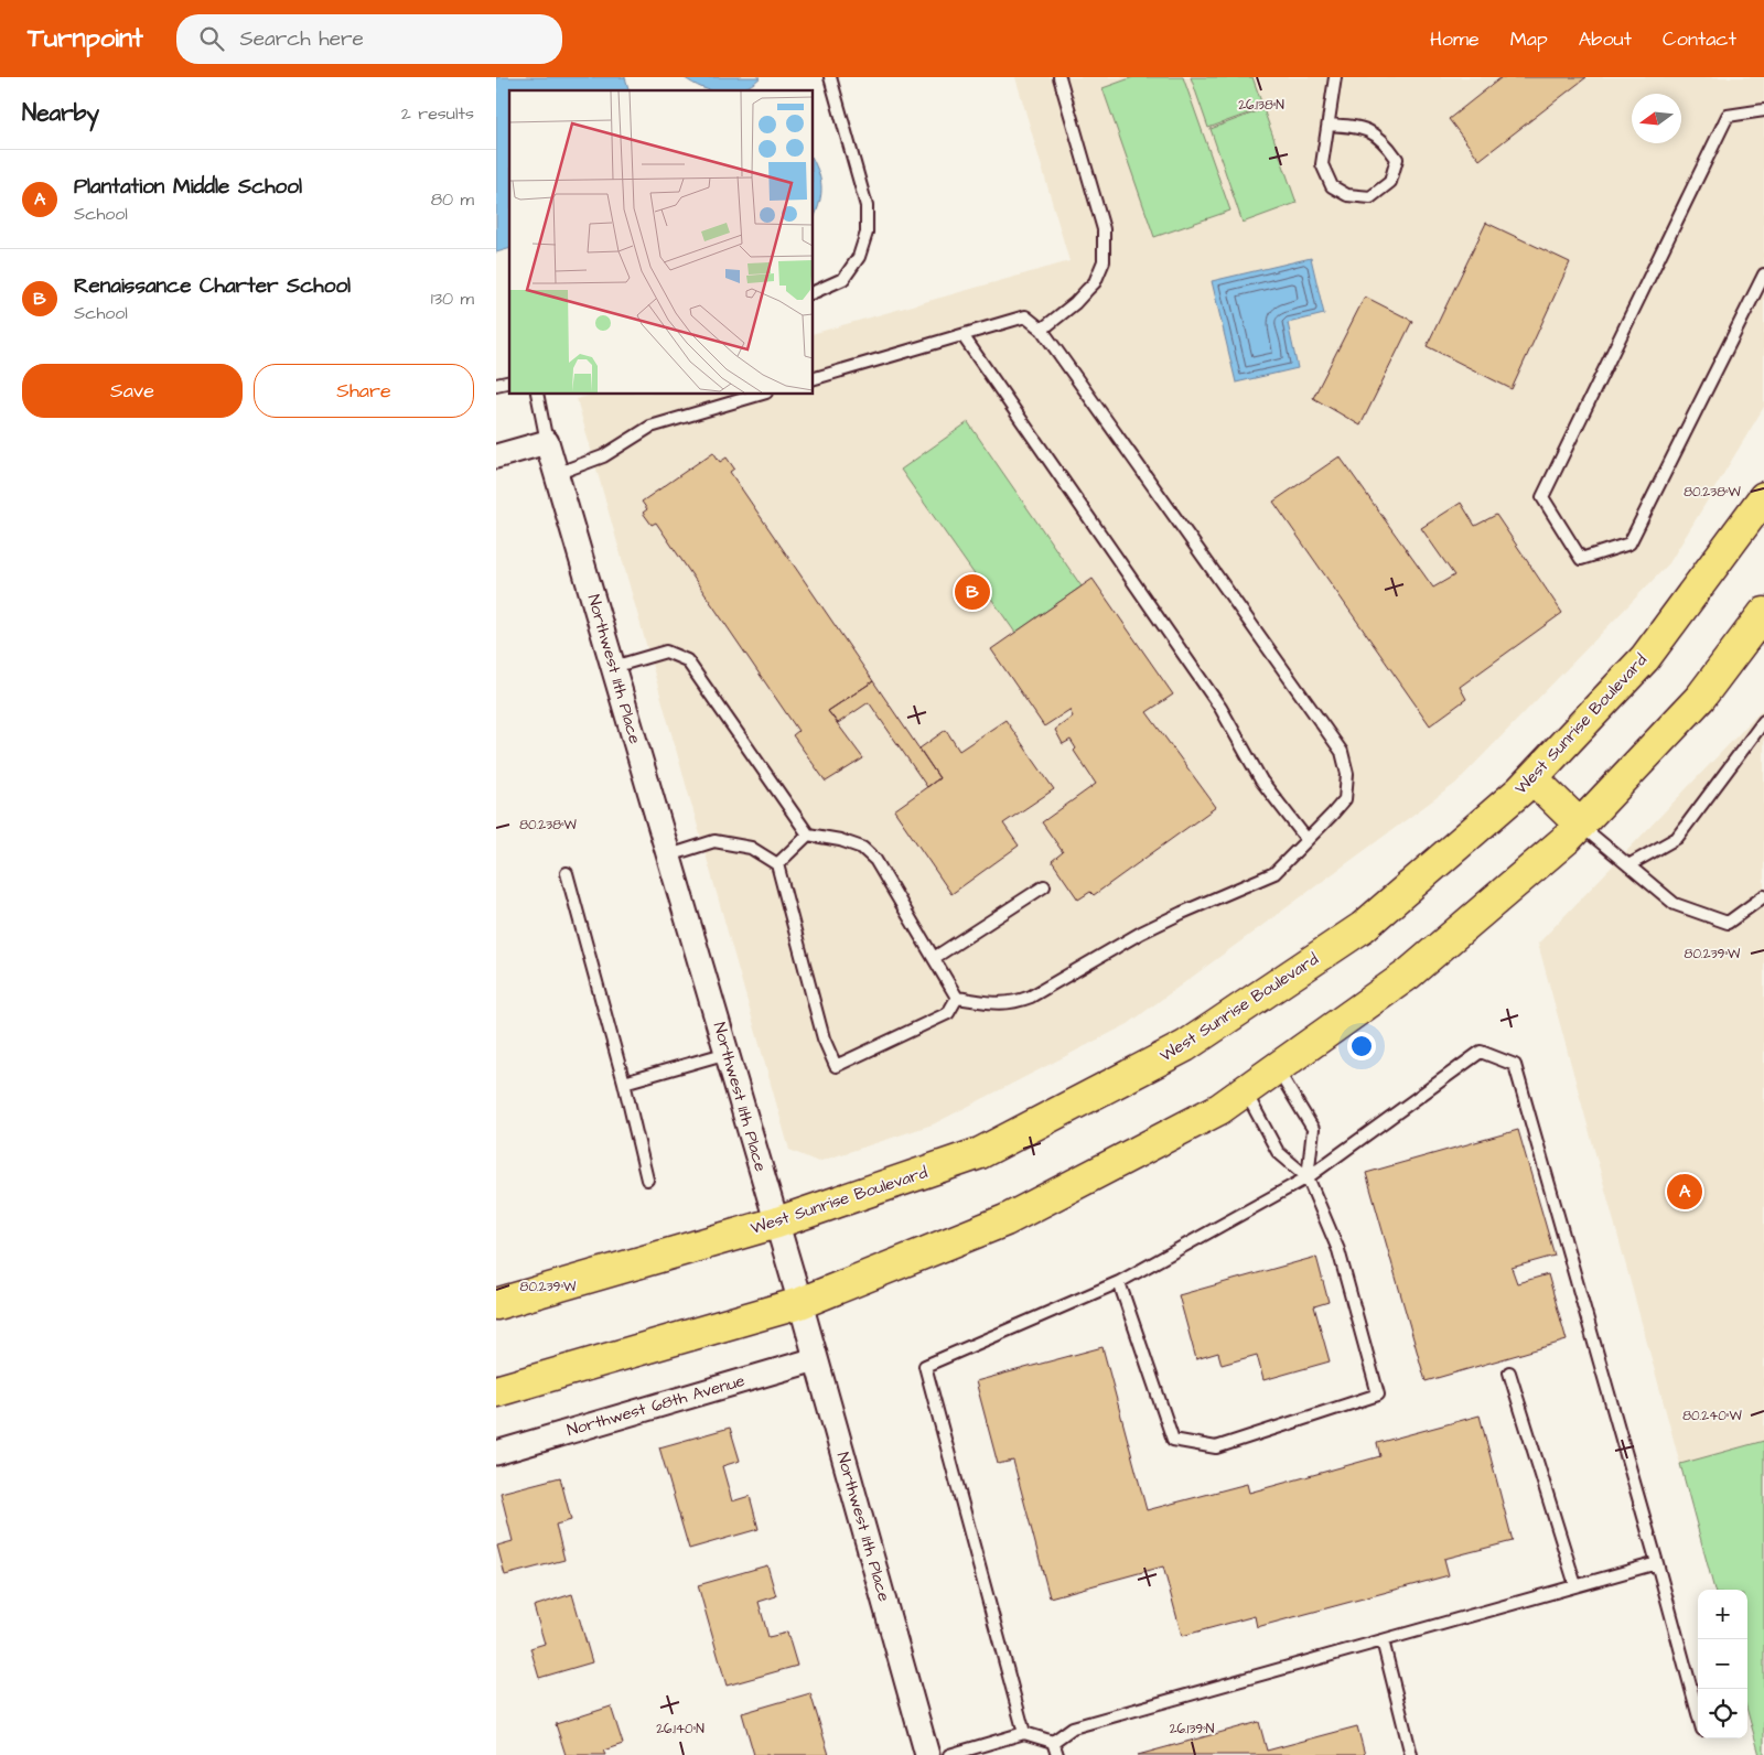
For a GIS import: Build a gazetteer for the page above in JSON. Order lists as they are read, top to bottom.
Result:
{
  "streets": {
    "highway": ["West Sunrise Boulevard"],
    "street": ["Northwest 11th Place", "Northwest 68th Avenue"]
  },
  "crossings": [
    ["Northwest 11th Place", "West Sunrise Boulevard"],
    ["Northwest 11th Place", "Northwest 68th Avenue"]
  ],
  "north": "left",
  "page": {
    "header": "Turnpoint",
    "search": "Search here",
    "nav": [
      "Home",
      "Map",
      "About",
      "Contact"
    ],
    "heading": ["Nearby", "2 results"],
    "list": [
      {
        "mark": "A",
        "name": "Plantation Middle School",
        "note": "School",
        "value": "80 m"
      },
      {
        "mark": "B",
        "name": "Renaissance Charter School",
        "note": "School",
        "value": "130 m"
      }
    ],
    "buttons": ["Save", "Share"],
    "pins": ["B", "A"],
    "map_buttons": ["+", "−"]
  },
  "coordinates": [
    "26.138°N",
    "80.238°W",
    "80.239°W",
    "80.240°W",
    "26.140°N",
    "26.139°N"
  ]
}
